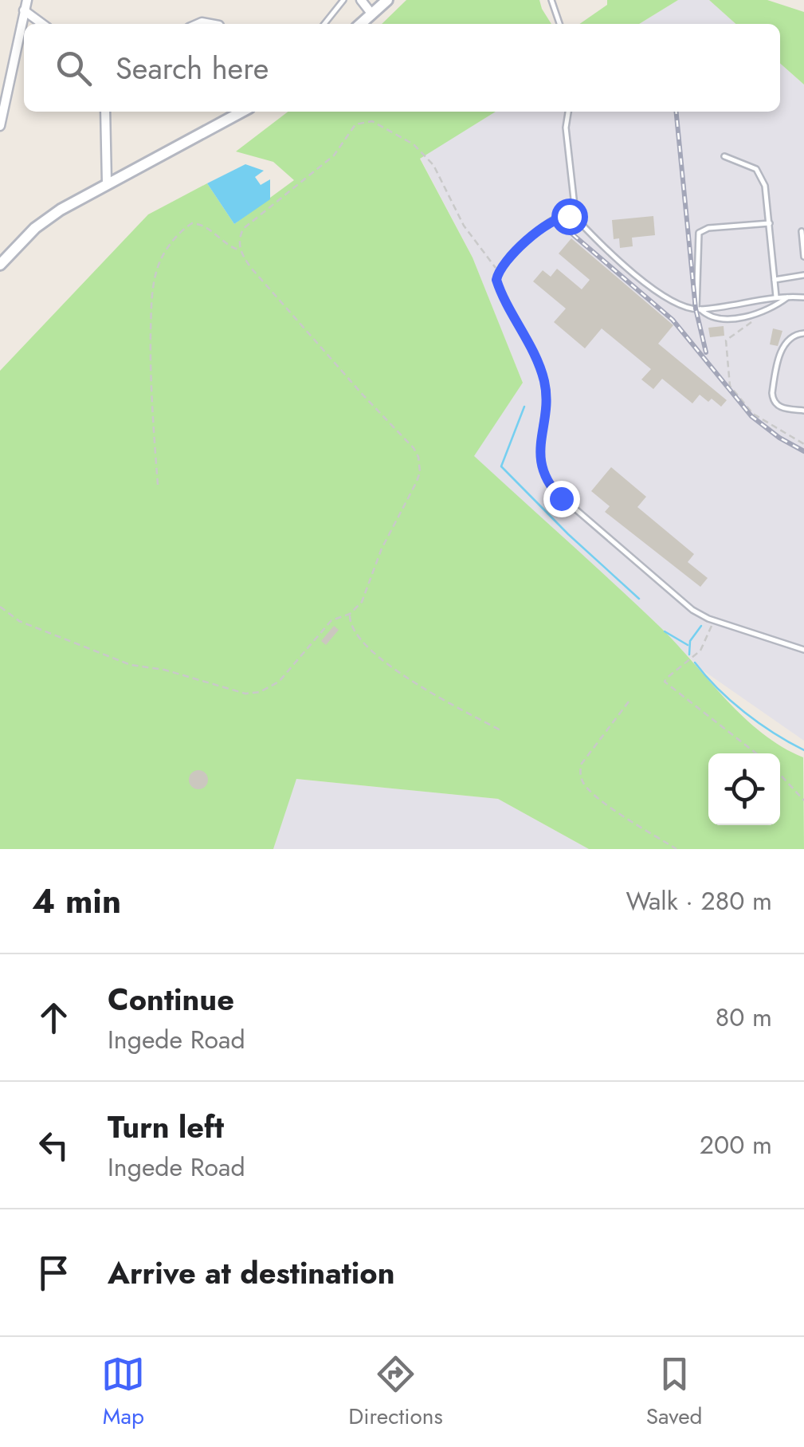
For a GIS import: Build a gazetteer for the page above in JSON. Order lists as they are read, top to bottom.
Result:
{
  "page": {
    "search": "Search here",
    "heading": ["4 min", "Walk · 280 m"],
    "list": [
      ["Continue", "Ingede Road", "80 m"],
      ["Turn left", "Ingede Road", "200 m"],
      "Arrive at destination"
    ],
    "nav": ["Map", "Directions", "Saved"]
  }
}
